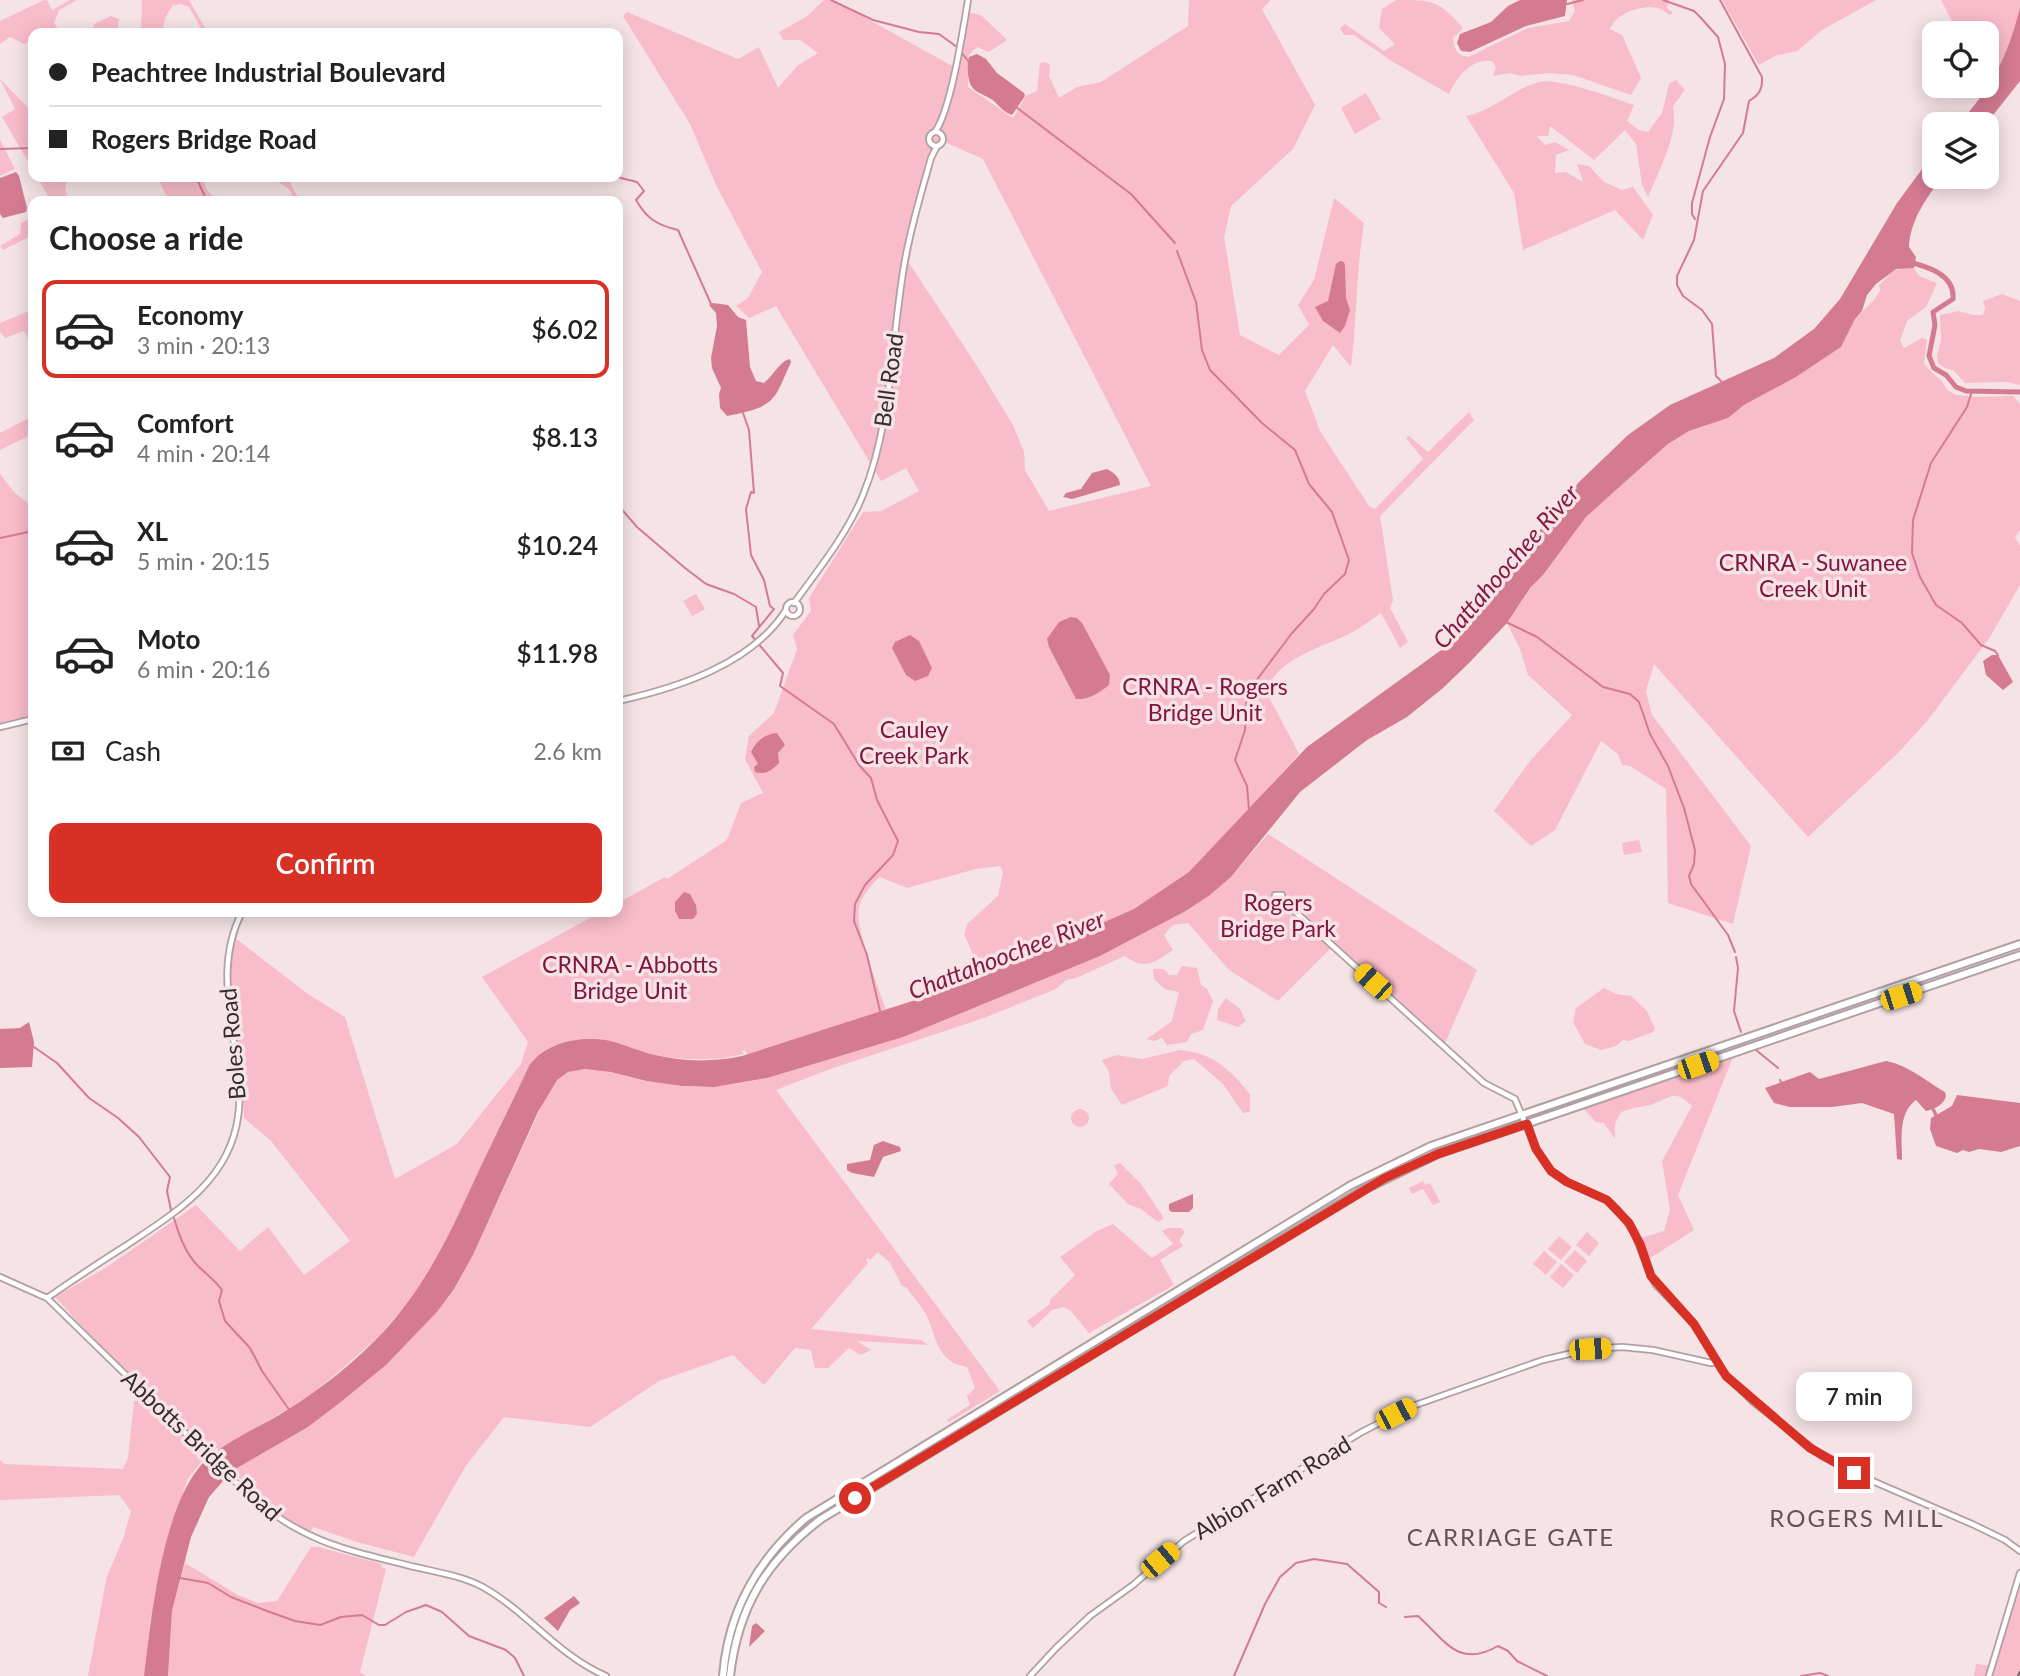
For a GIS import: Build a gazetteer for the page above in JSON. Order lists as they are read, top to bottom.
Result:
{
  "streets": {
    "street": [
      "Bell Road",
      "Boles Road",
      "Abbotts Bridge Road",
      "Albion Farm Road"
    ]
  },
  "crossings": [
    ["Boles Road", "Abbotts Bridge Road"]
  ],
  "districts": ["ROGERS MILL", "CARRIAGE GATE"],
  "water": ["Chattahoochee River"],
  "parks": [
    "CRNRA - Suwanee Creek Unit",
    "CRNRA - Rogers Bridge Unit",
    "Cauley Creek Park",
    "Rogers Bridge Park",
    "CRNRA - Abbotts Bridge Unit"
  ],
  "page": {
    "banner": ["Peachtree Industrial Boulevard", "Rogers Bridge Road"],
    "heading": "Choose a ride",
    "list": [
      {
        "name": "Economy",
        "note": "3 min · 20:13",
        "value": "$6.02"
      },
      {
        "name": "Comfort",
        "note": "4 min · 20:14",
        "value": "$8.13"
      },
      {
        "name": "XL",
        "note": "5 min · 20:15",
        "value": "$10.24"
      },
      {
        "name": "Moto",
        "note": "6 min · 20:16",
        "value": "$11.98"
      }
    ],
    "pay": ["Cash", "2.6 km"],
    "buttons": "Confirm",
    "bubble": "7 min"
  }
}
